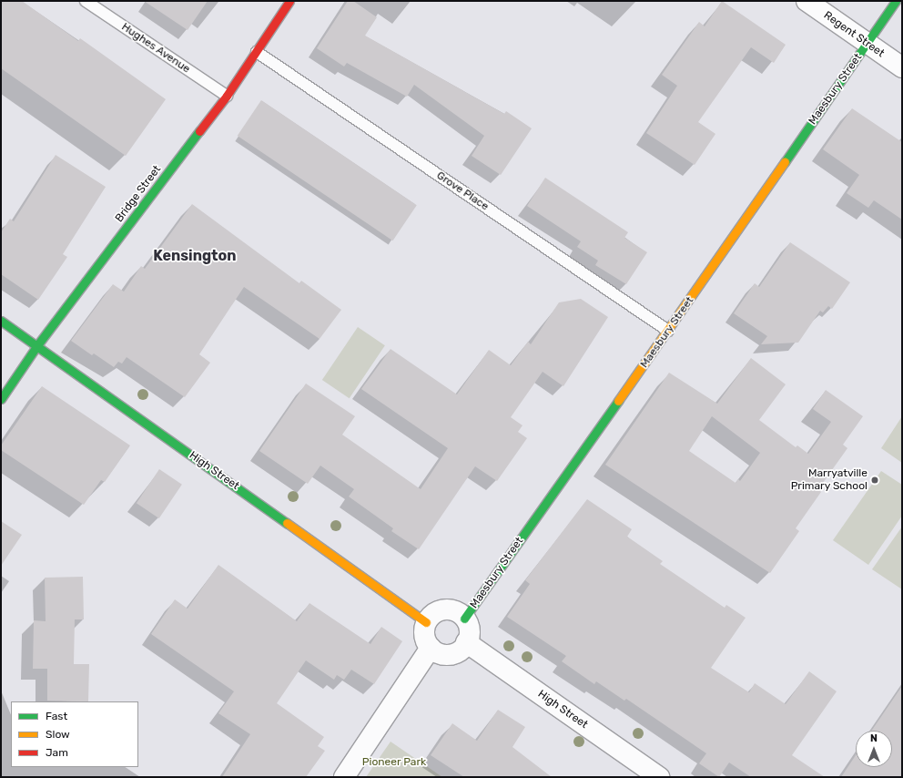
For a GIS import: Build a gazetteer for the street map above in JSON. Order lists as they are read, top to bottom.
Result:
{
  "streets": {
    "street": [
      "Regent Street",
      "Maesbury Street",
      "Bridge Street",
      "High Street"
    ],
    "lane": ["Hughes Avenue", "Grove Place"]
  },
  "crossings": [
    ["Regent Street", "Maesbury Street"],
    ["Hughes Avenue", "Bridge Street"],
    ["Maesbury Street", "Grove Place"],
    ["Maesbury Street", "High Street"],
    ["Grove Place", "Bridge Street"],
    ["Bridge Street", "High Street"]
  ],
  "districts": ["Kensington"],
  "parks": ["Pioneer Park"],
  "places": ["Marryatville Primary School"],
  "legend": ["Fast", "Slow", "Jam"],
  "north": "top"
}
